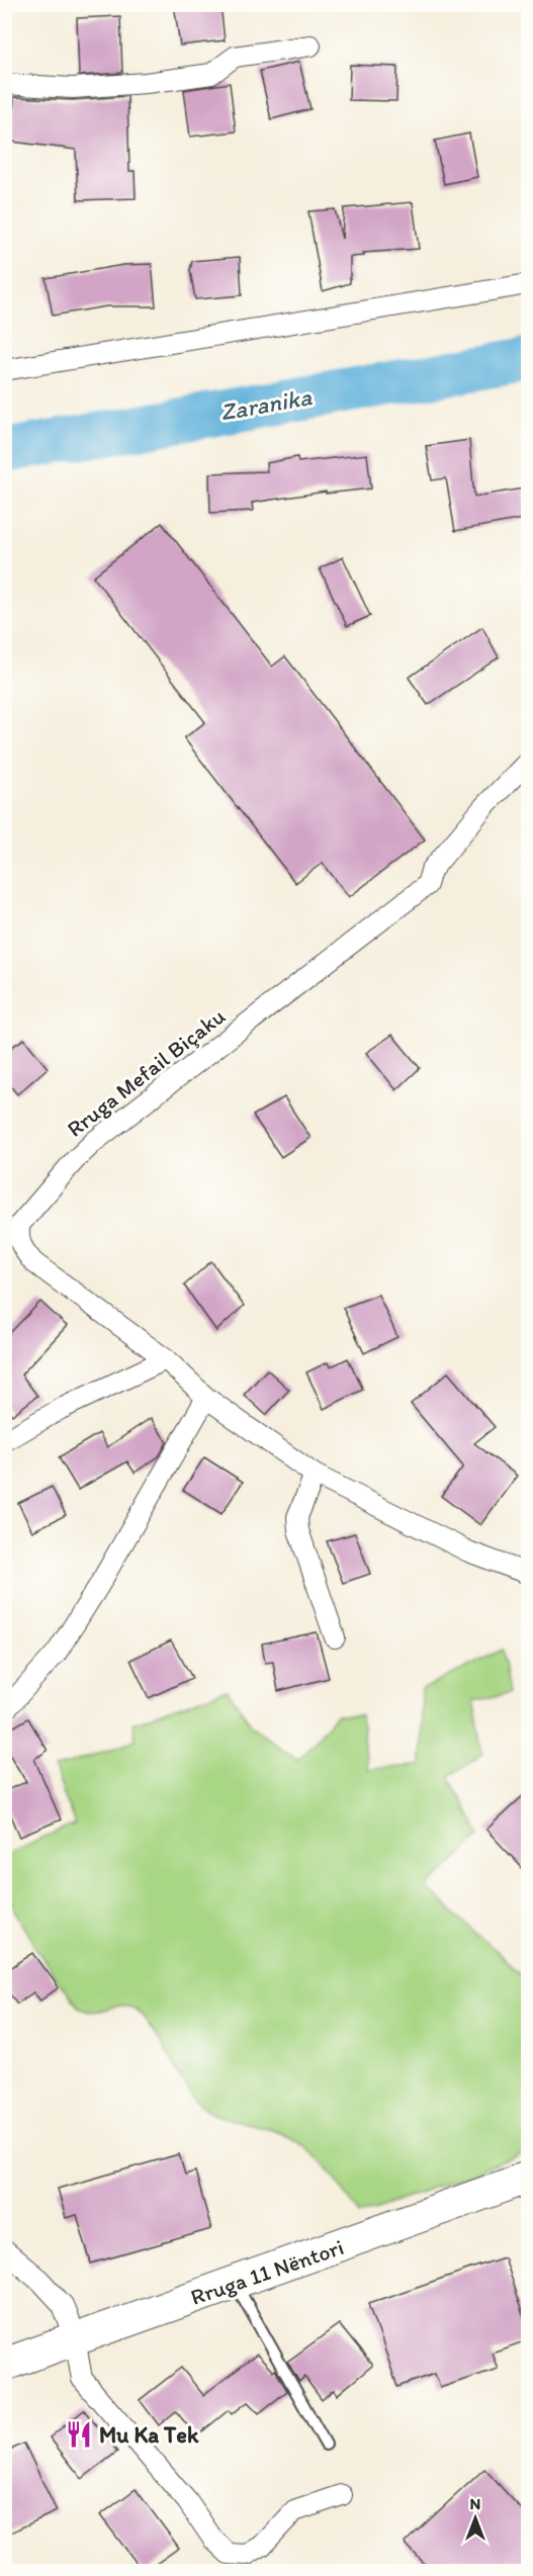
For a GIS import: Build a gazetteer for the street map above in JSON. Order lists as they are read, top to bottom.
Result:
{
  "streets": {
    "main road": ["Rruga 11 Nëntori"],
    "street": ["Rruga Mefail Biçaku"]
  },
  "water": ["Zaranika"],
  "places": {
    "restaurant": ["Mu Ka Tek"]
  },
  "north": "top"
}
